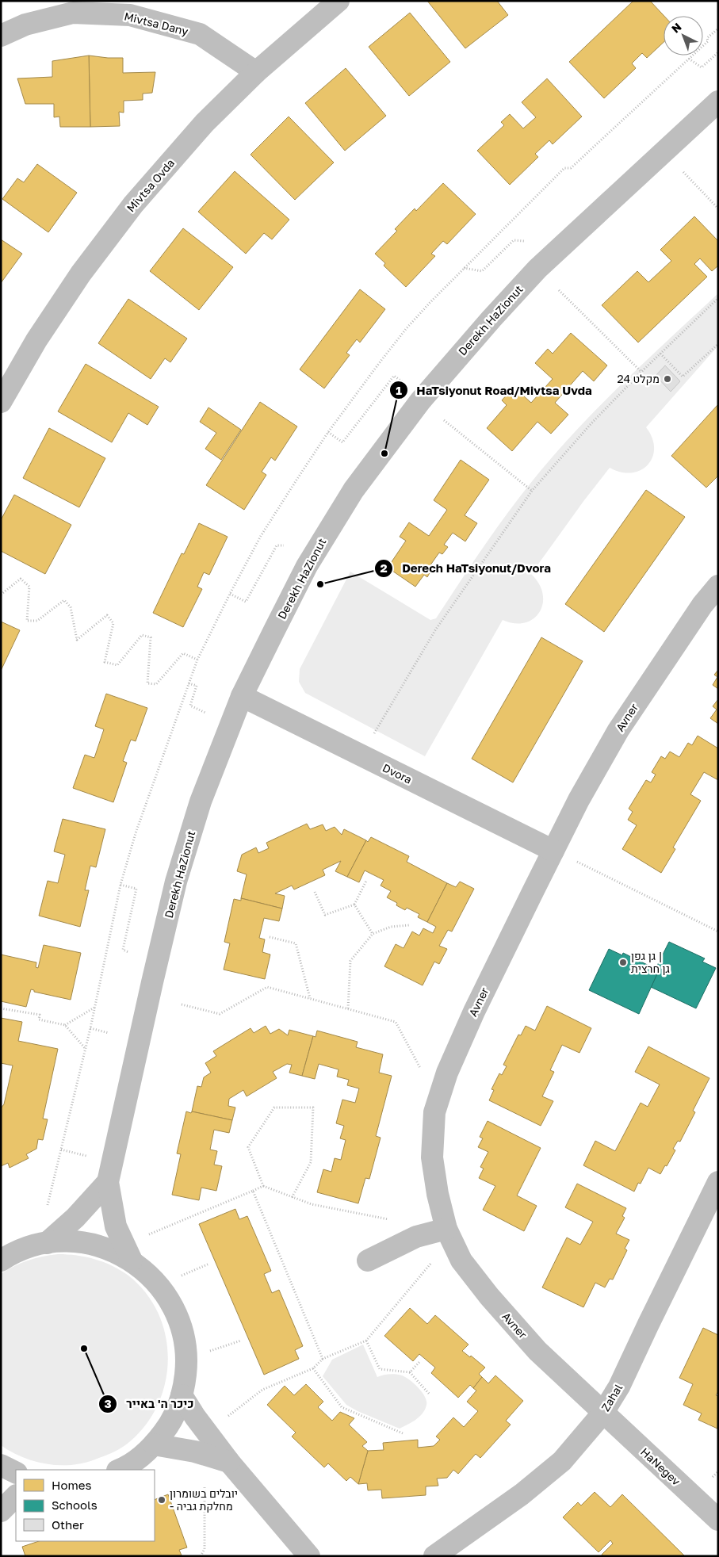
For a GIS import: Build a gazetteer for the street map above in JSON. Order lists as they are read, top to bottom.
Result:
{
  "streets": {
    "street": [
      "Mivtsa Dany",
      "Mivtsa Ovda",
      "Derekh HaZionut",
      "Avner",
      "Dvora",
      "Zahal",
      "HaNegev"
    ]
  },
  "crossings": [
    ["Mivtsa Dany", "Mivtsa Ovda"],
    ["Derekh HaZionut", "Dvora"],
    ["Avner", "Dvora"],
    ["Avner", "Zahal"],
    ["Avner", "HaNegev"],
    ["Zahal", "HaNegev"]
  ],
  "places": [
    "מקלט 24",
    "HaTsiyonut Road/Mivtsa Uvda",
    "Derech HaTsiyonut/Dvora",
    "גן גפן | גן חרצית",
    "כיכר ה' באייר",
    "יובלים בשומרון - מחלקת גביה"
  ],
  "legend": ["Homes", "Schools", "Other"],
  "north": "top left"
}
